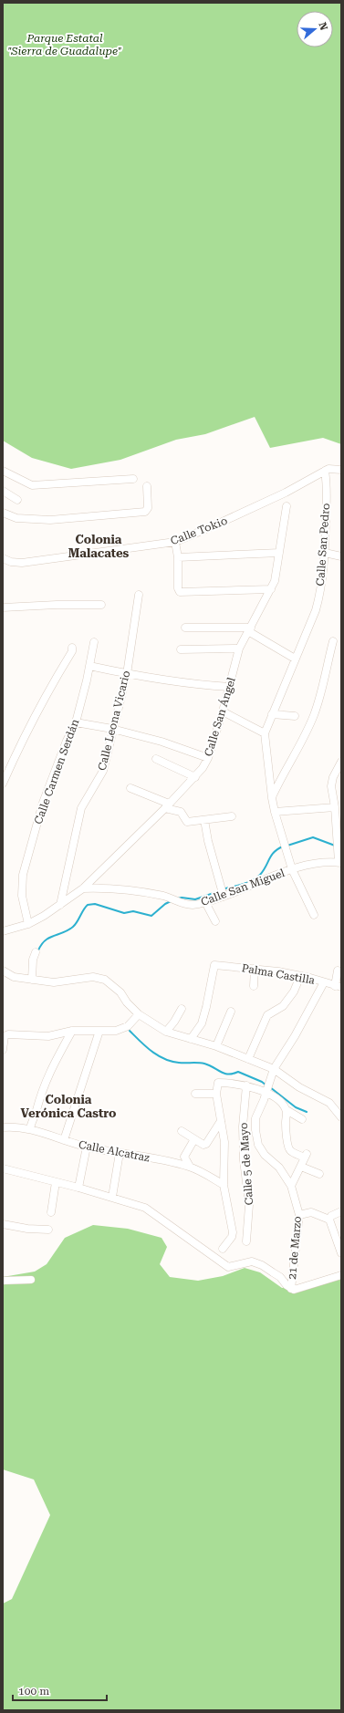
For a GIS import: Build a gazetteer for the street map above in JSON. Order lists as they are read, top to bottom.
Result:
{
  "streets": {
    "street": [
      "Calle Tokio",
      "Calle San Pedro",
      "Calle San Ángel",
      "Calle Leona Vicario",
      "Calle Carmen Serdán",
      "Calle San Miguel",
      "Palma Castilla",
      "Calle Alcatraz",
      "Calle 5 de Mayo",
      "21 de Marzo"
    ]
  },
  "crossings": [
    ["Calle Tokio", "Calle San Pedro"],
    ["Calle San Pedro", "Calle San Miguel"],
    ["Calle San Ángel", "Calle San Miguel"],
    ["Palma Castilla", "21 de Marzo"]
  ],
  "districts": ["Colonia Malacates", "Colonia Verónica Castro"],
  "parks": ["Parque Estatal \"Sierra de Guadalupe\""],
  "scale_bar": "100 m",
  "north": "right"
}
